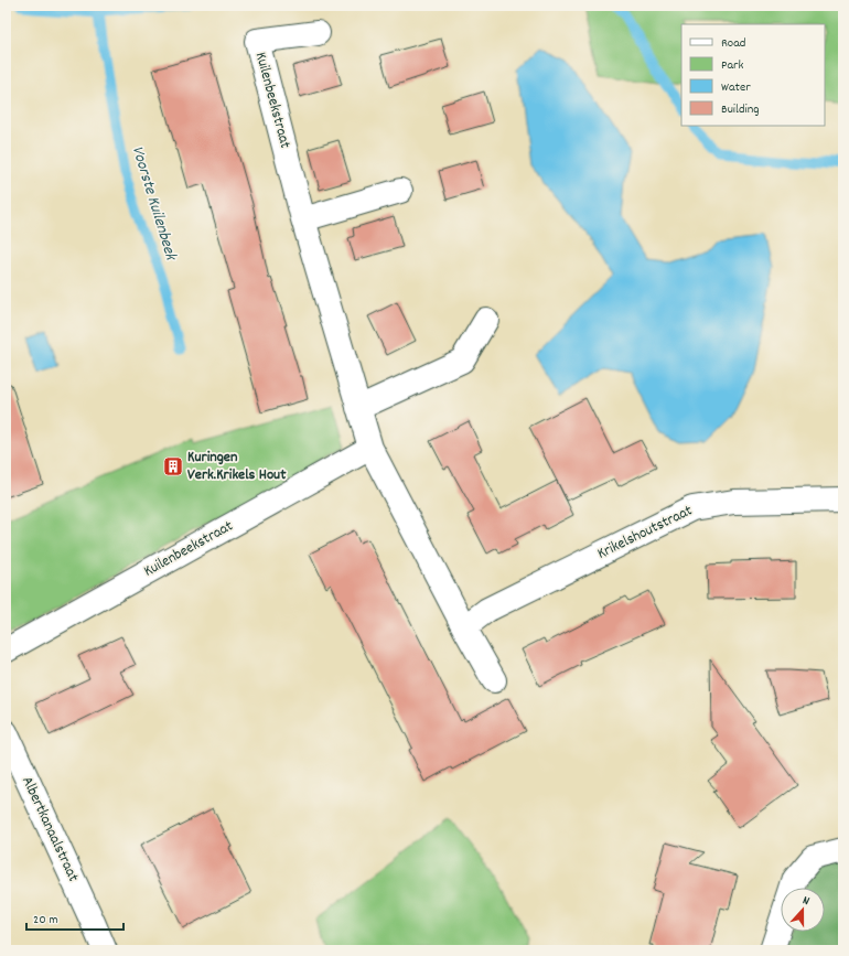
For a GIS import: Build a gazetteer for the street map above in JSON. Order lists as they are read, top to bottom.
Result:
{
  "streets": {
    "street": ["Kuilenbeekstraat", "Krikelshoutstraat", "Albertkanaalstraat"]
  },
  "crossings": [
    ["Kuilenbeekstraat", "Krikelshoutstraat"]
  ],
  "water": ["Voorste Kuilenbeek"],
  "places": {
    "building": ["Kuringen Verk.Krikels Hout"]
  },
  "legend": [
    "Road",
    "Park",
    "Water",
    "Building"
  ],
  "scale_bar": "20 m",
  "north": "top"
}
